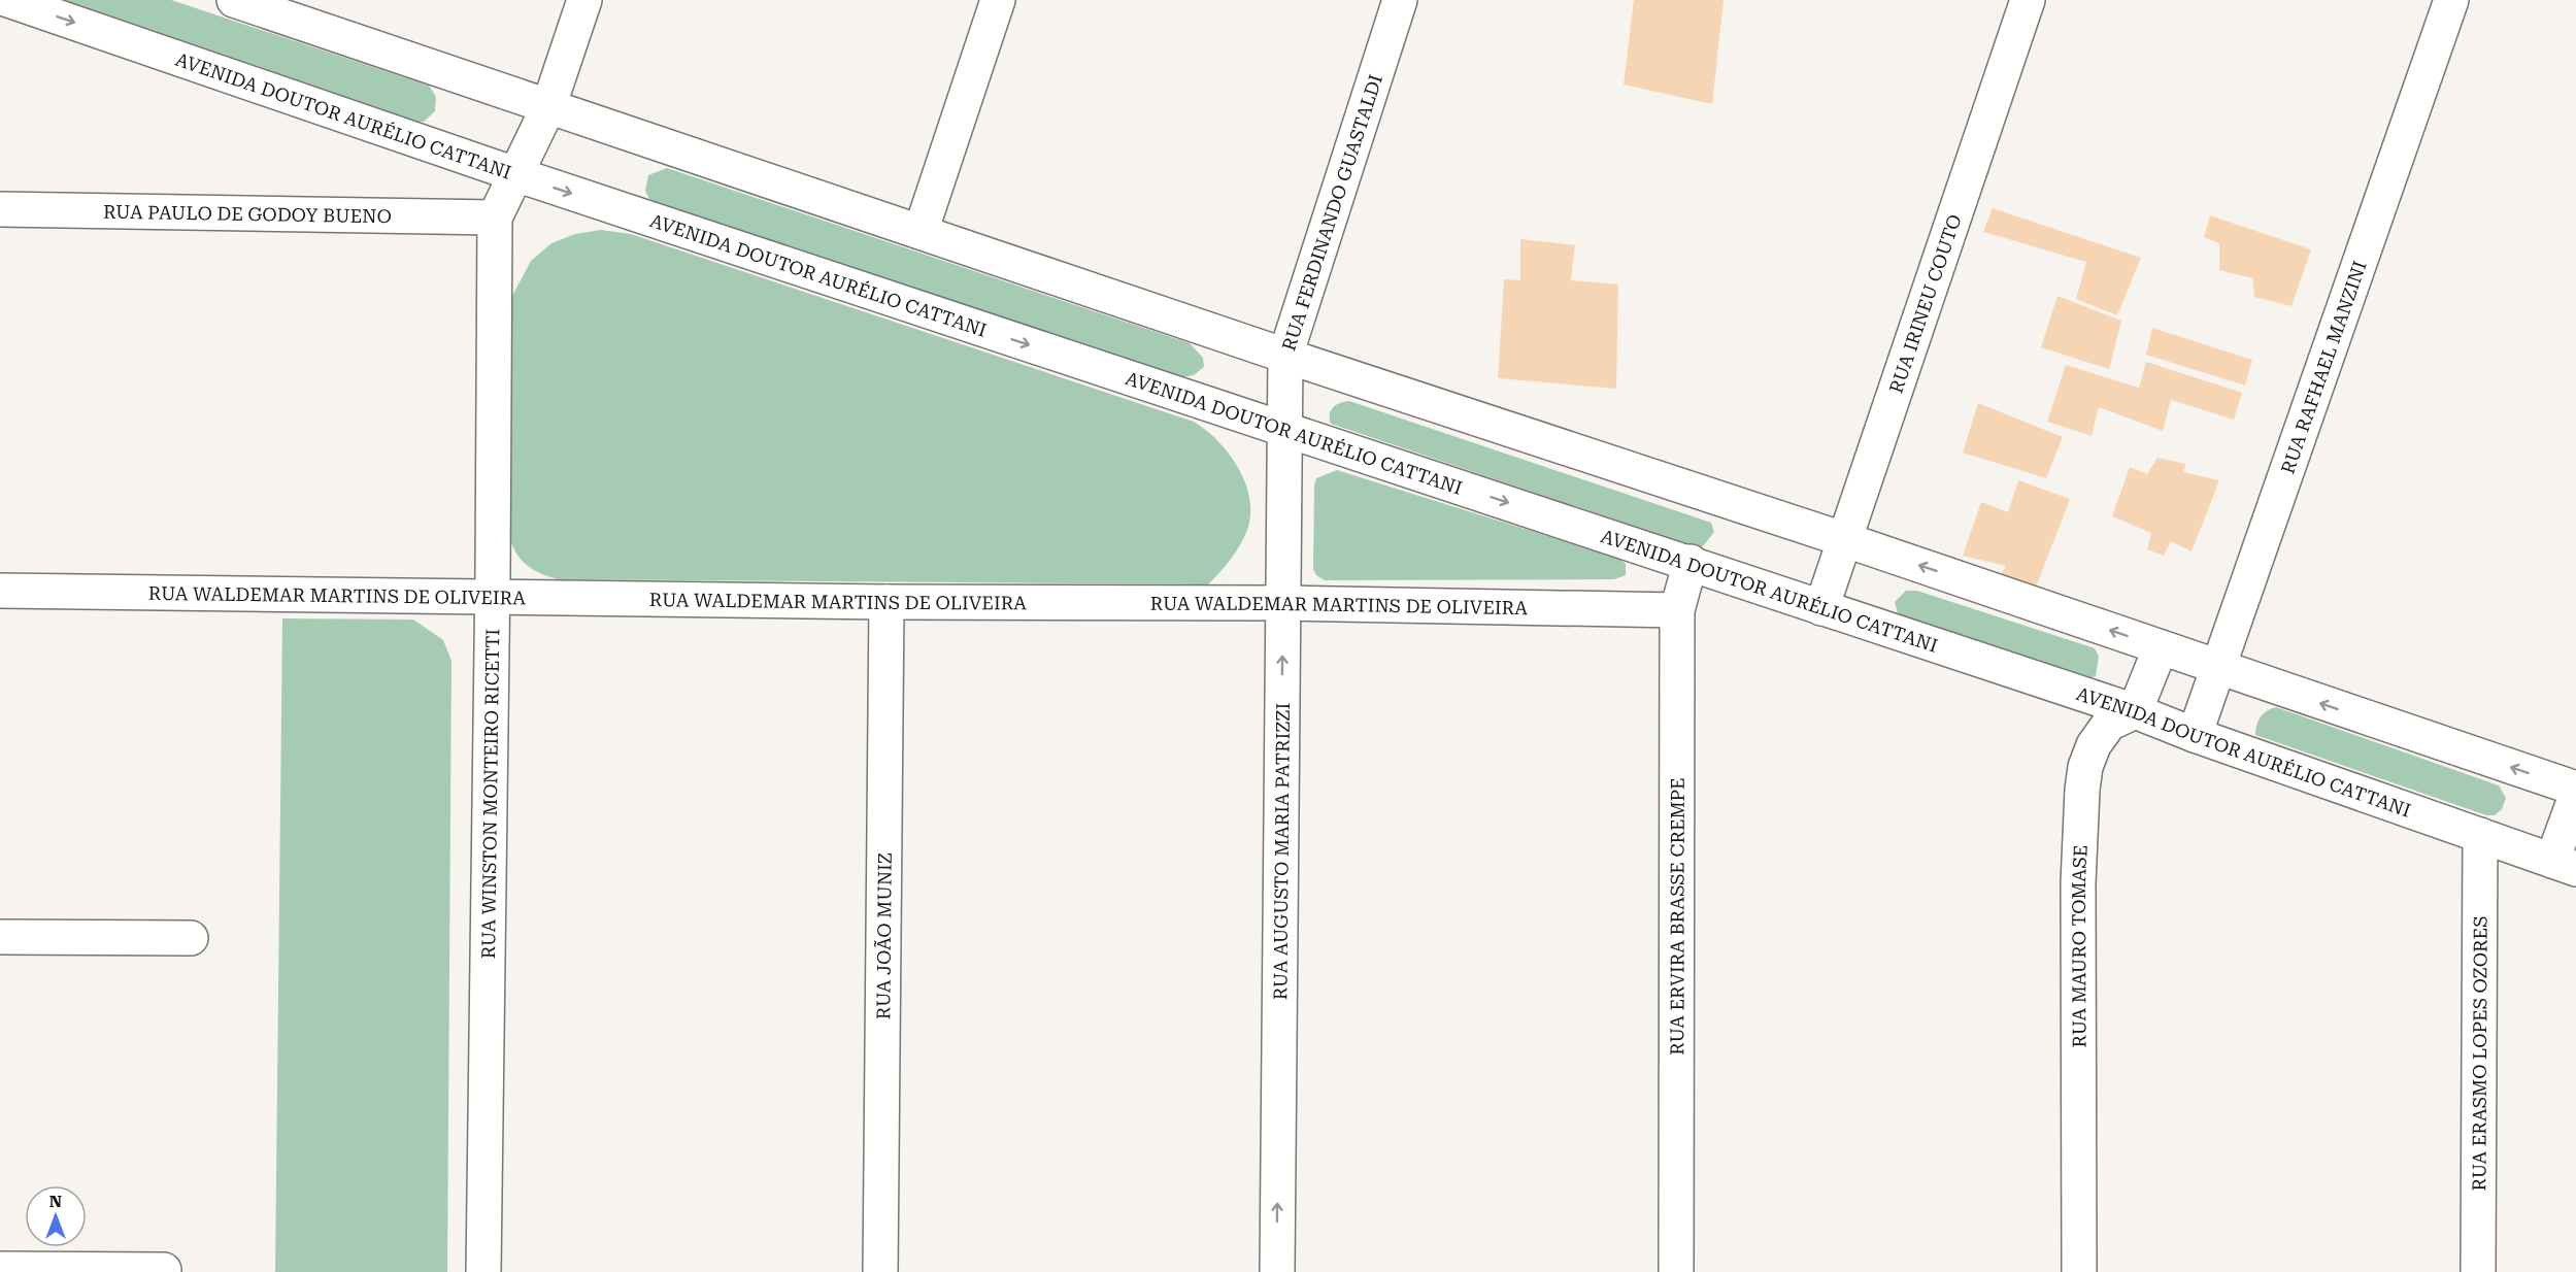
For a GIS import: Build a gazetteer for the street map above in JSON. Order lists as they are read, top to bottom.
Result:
{
  "streets": {
    "street": [
      "AVENIDA DOUTOR AURÉLIO CATTANI",
      "RUA PAULO DE GODOY BUENO",
      "RUA FERDINANDO GUASTALDI",
      "RUA IRINEU COUTO",
      "RUA RAFHAEL MANZINI",
      "RUA WALDEMAR MARTINS DE OLIVEIRA",
      "RUA WINSTON MONTEIRO RICETTI",
      "RUA AUGUSTO MARIA PATRIZZI",
      "RUA ERVIRA BRASSE CREMPE",
      "RUA JOÃO MUNIZ",
      "RUA MAURO TOMASE",
      "RUA ERASMO LOPES OZORES"
    ]
  },
  "crossings": [
    ["AVENIDA DOUTOR AURÉLIO CATTANI", "RUA FERDINANDO GUASTALDI"],
    ["AVENIDA DOUTOR AURÉLIO CATTANI", "RUA IRINEU COUTO"],
    ["AVENIDA DOUTOR AURÉLIO CATTANI", "RUA RAFHAEL MANZINI"],
    ["AVENIDA DOUTOR AURÉLIO CATTANI", "RUA WINSTON MONTEIRO RICETTI"],
    ["AVENIDA DOUTOR AURÉLIO CATTANI", "RUA AUGUSTO MARIA PATRIZZI"],
    ["AVENIDA DOUTOR AURÉLIO CATTANI", "RUA ERVIRA BRASSE CREMPE"],
    ["AVENIDA DOUTOR AURÉLIO CATTANI", "RUA MAURO TOMASE"],
    ["AVENIDA DOUTOR AURÉLIO CATTANI", "RUA ERASMO LOPES OZORES"],
    ["RUA PAULO DE GODOY BUENO", "RUA WINSTON MONTEIRO RICETTI"],
    ["RUA FERDINANDO GUASTALDI", "RUA AUGUSTO MARIA PATRIZZI"],
    ["RUA WALDEMAR MARTINS DE OLIVEIRA", "RUA WINSTON MONTEIRO RICETTI"],
    ["RUA WALDEMAR MARTINS DE OLIVEIRA", "RUA AUGUSTO MARIA PATRIZZI"],
    ["RUA WALDEMAR MARTINS DE OLIVEIRA", "RUA ERVIRA BRASSE CREMPE"],
    ["RUA WALDEMAR MARTINS DE OLIVEIRA", "RUA JOÃO MUNIZ"]
  ],
  "one_way": ["RUA AUGUSTO MARIA PATRIZZI"],
  "north": "top"
}
